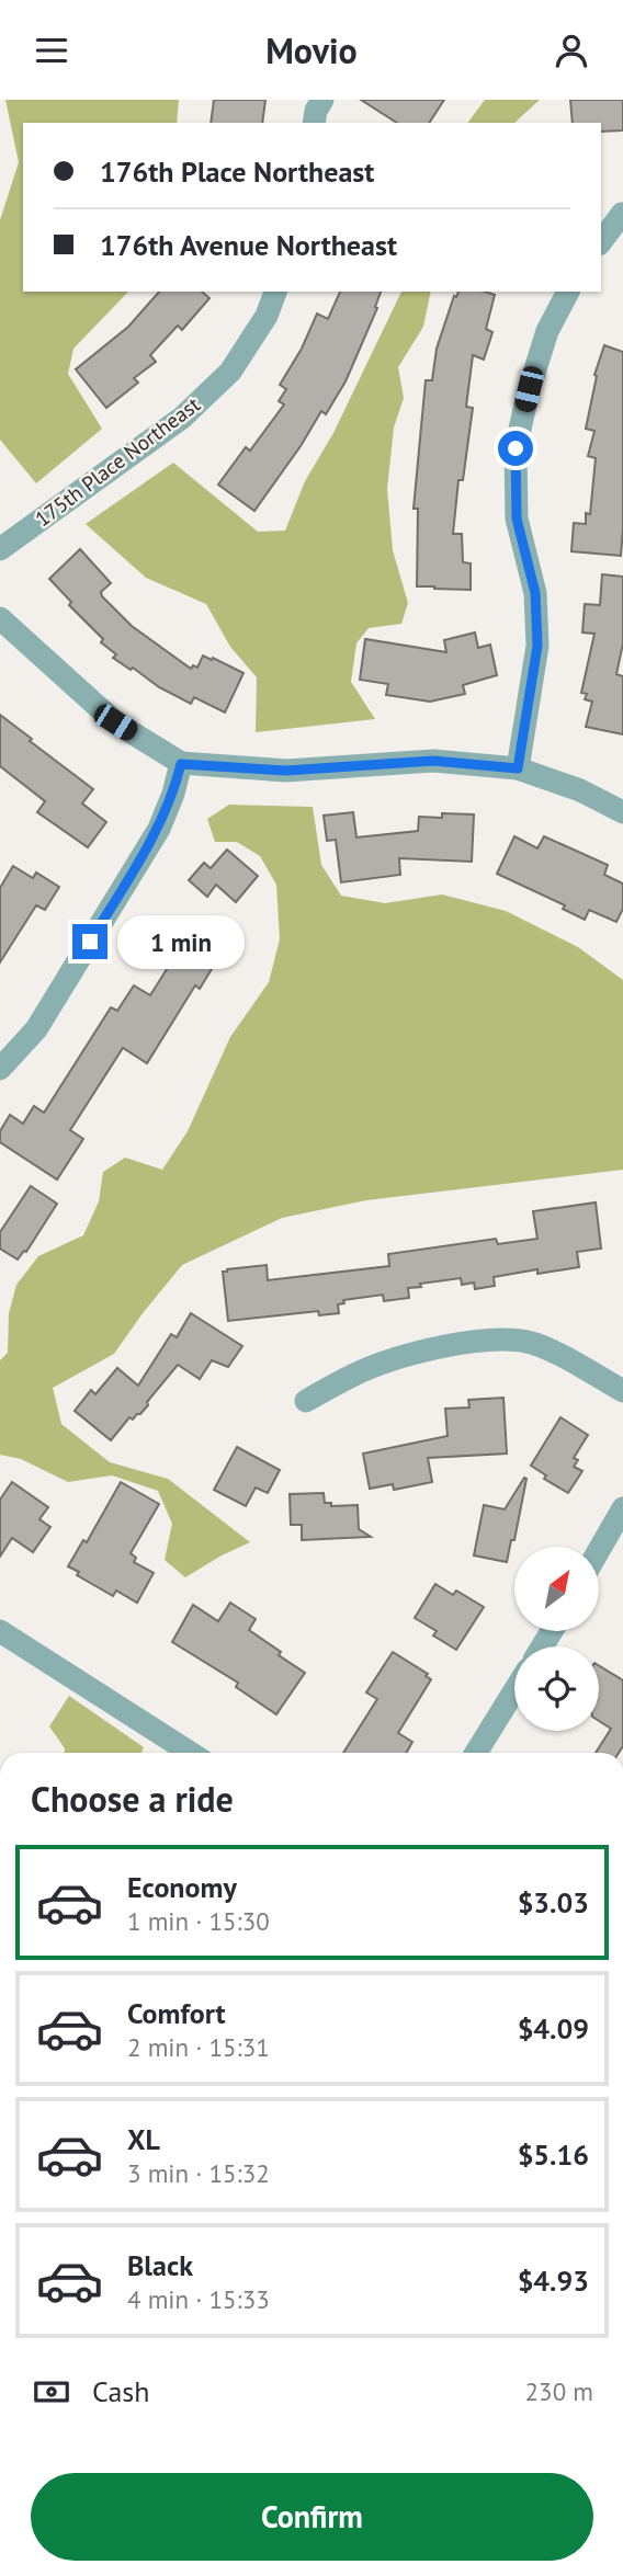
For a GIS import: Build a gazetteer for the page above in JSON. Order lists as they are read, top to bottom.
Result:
{
  "streets": {
    "street": ["175th Place Northeast"]
  },
  "north": "top right",
  "page": {
    "header": "Movio",
    "banner": ["176th Place Northeast", "176th Avenue Northeast"],
    "bubble": "1 min",
    "heading": "Choose a ride",
    "list": [
      {
        "name": "Economy",
        "note": "1 min · 15:30",
        "value": "$3.03"
      },
      {
        "name": "Comfort",
        "note": "2 min · 15:31",
        "value": "$4.09"
      },
      {
        "name": "XL",
        "note": "3 min · 15:32",
        "value": "$5.16"
      },
      {
        "name": "Black",
        "note": "4 min · 15:33",
        "value": "$4.93"
      }
    ],
    "pay": ["Cash", "230 m"],
    "buttons": "Confirm"
  }
}
